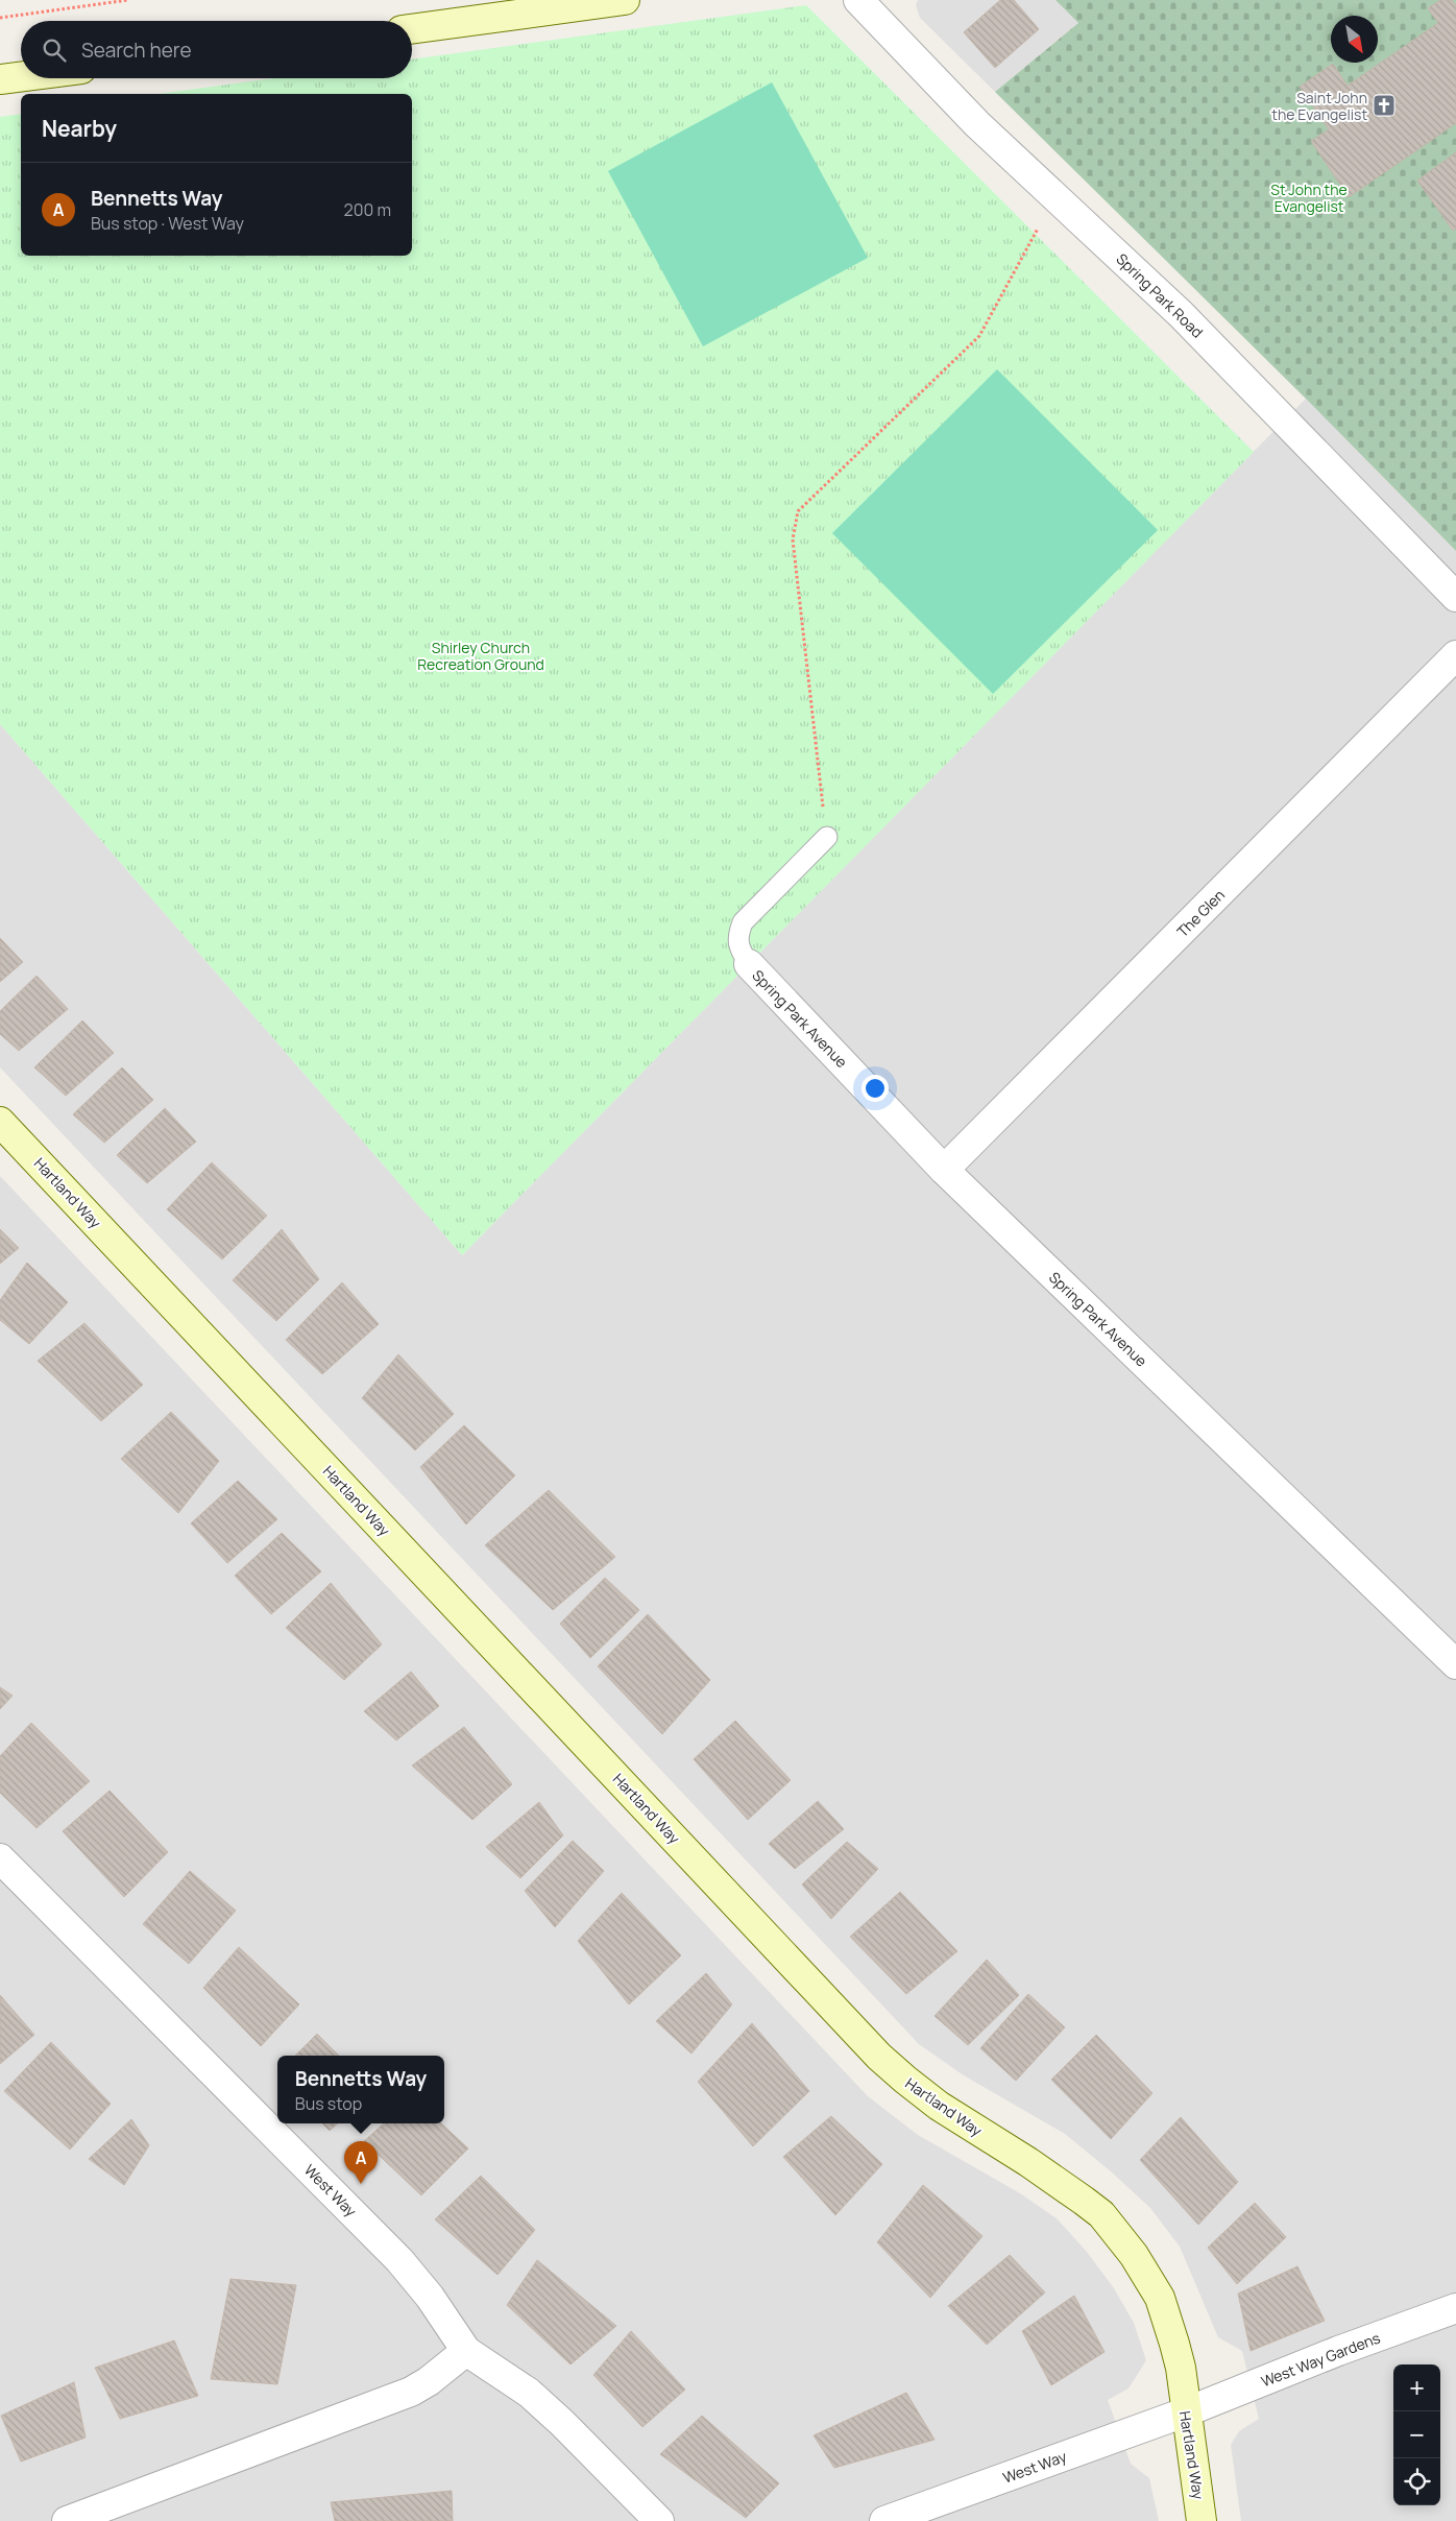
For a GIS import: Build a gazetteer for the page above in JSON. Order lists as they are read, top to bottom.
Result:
{
  "streets": {
    "street": [
      "Spring Park Road",
      "The Glen",
      "Spring Park Avenue",
      "Hartland Way",
      "West Way",
      "West Way Gardens"
    ]
  },
  "crossings": [
    ["The Glen", "Spring Park Avenue"],
    ["Hartland Way", "West Way"],
    ["Hartland Way", "West Way Gardens"],
    ["West Way", "West Way Gardens"]
  ],
  "parks": ["St John the Evangelist", "Shirley Church Recreation Ground"],
  "places": {
    "church": ["Saint John the Evangelist"]
  },
  "north": "bottom right",
  "page": {
    "search": "Search here",
    "heading": "Nearby",
    "list": [
      {
        "mark": "A",
        "name": "Bennetts Way",
        "note": "Bus stop · West Way",
        "value": "200 m"
      }
    ],
    "popup": ["Bennetts Way", "Bus stop"],
    "pins": "A",
    "map_buttons": ["+", "−"]
  }
}
